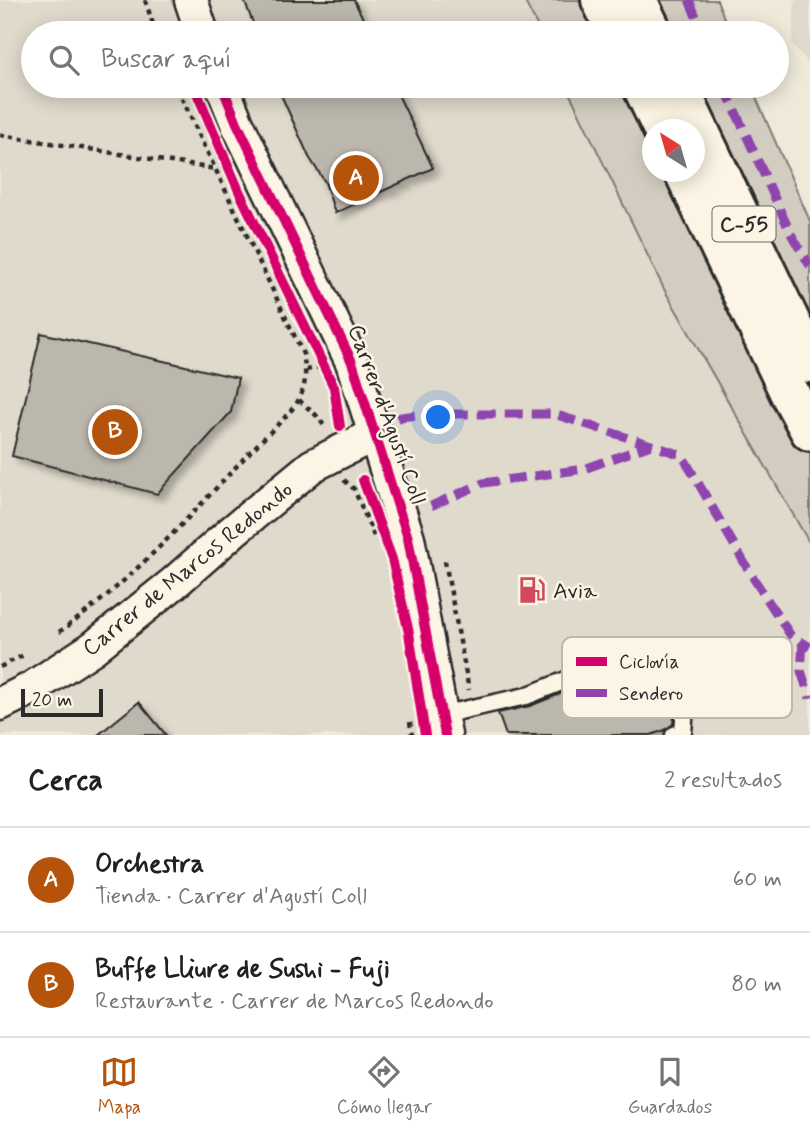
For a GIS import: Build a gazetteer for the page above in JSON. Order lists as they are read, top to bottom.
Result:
{
  "streets": {
    "highway": ["C-55"],
    "street": ["Carrer d'Agustí Coll", "Carrer de Marcos Redondo"]
  },
  "crossings": [
    ["Carrer d'Agustí Coll", "Carrer de Marcos Redondo"]
  ],
  "places": {
    "fuel station": ["Avia"]
  },
  "legend": ["Ciclovía", "Sendero"],
  "scale_bar": "20 m",
  "north": "top left",
  "page": {
    "search": "Buscar aquí",
    "pins": ["A", "B"],
    "scale": "20 m",
    "heading": ["Cerca", "2 resultados"],
    "list": [
      {
        "mark": "A",
        "name": "Orchestra",
        "note": "Tienda · Carrer d'Agustí Coll",
        "value": "60 m"
      },
      {
        "mark": "B",
        "name": "Buffe Lliure de Sushi - Fuji",
        "note": "Restaurante · Carrer de Marcos Redondo",
        "value": "80 m"
      }
    ],
    "nav": ["Mapa", "Cómo llegar", "Guardados"]
  }
}
